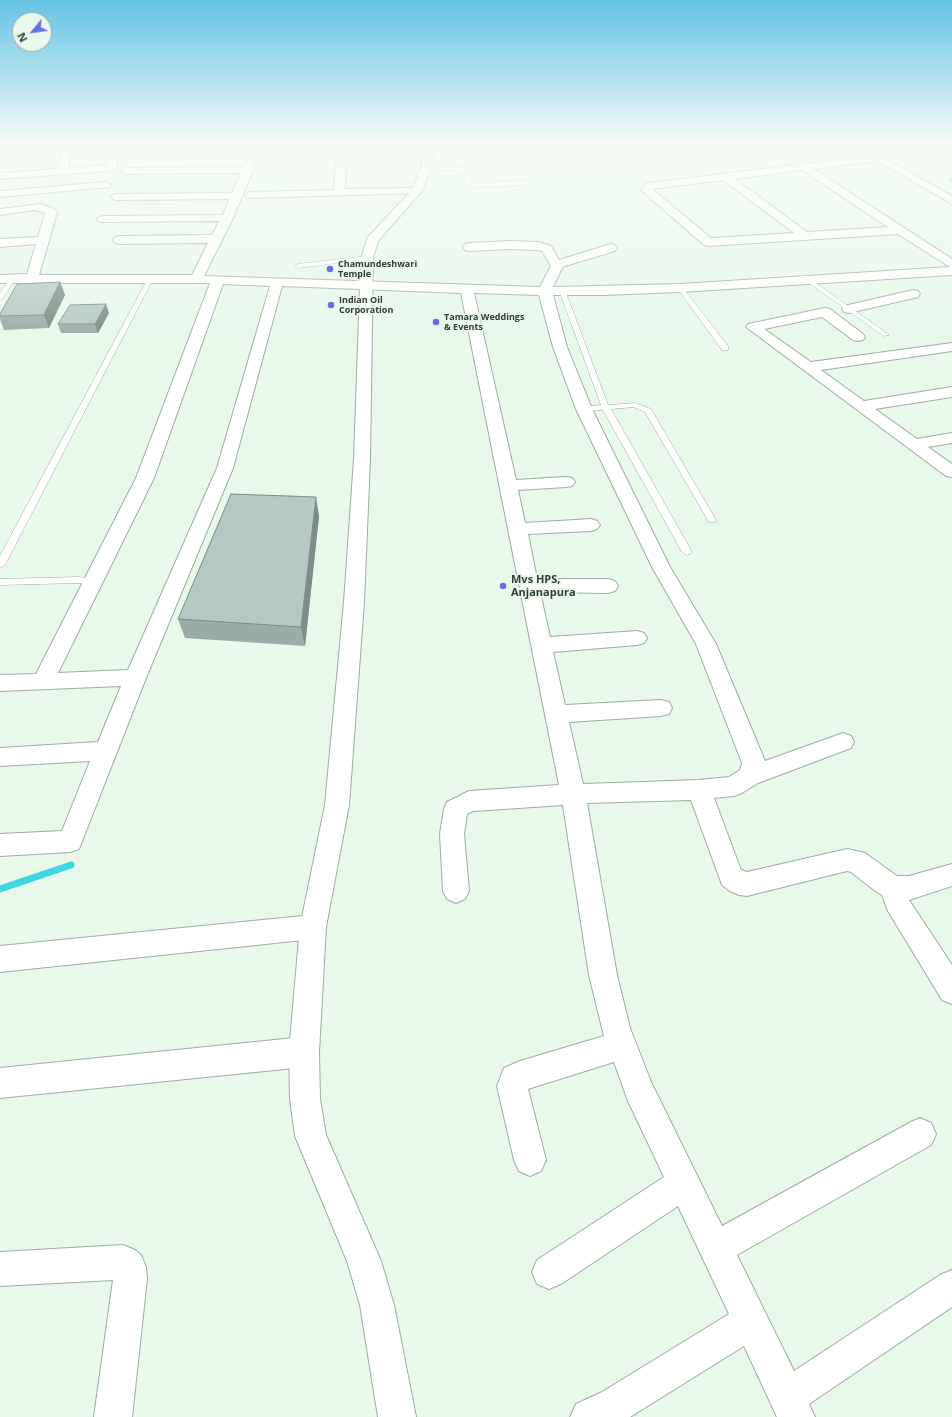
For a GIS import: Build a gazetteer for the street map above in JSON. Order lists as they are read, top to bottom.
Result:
{
  "places": [
    "Chamundeshwari Temple",
    "Indian Oil Corporation",
    "Tamara Weddings & Events",
    "Mvs HPS, Anjanapura"
  ],
  "north": "bottom left"
}
